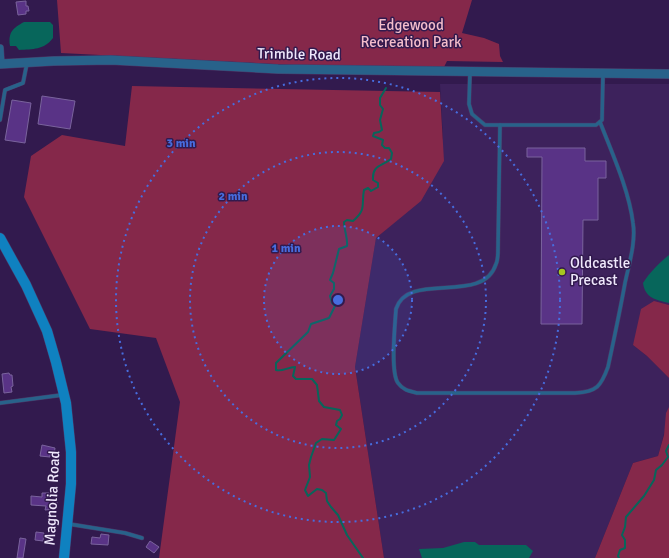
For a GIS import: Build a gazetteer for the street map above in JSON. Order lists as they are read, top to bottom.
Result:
{
  "streets": {
    "main road": ["Magnolia Road"],
    "street": ["Trimble Road"]
  },
  "parks": ["Edgewood Recreation Park"],
  "places": ["Oldcastle Precast"],
  "rings": ["3 min", "2 min", "1 min"]
}
